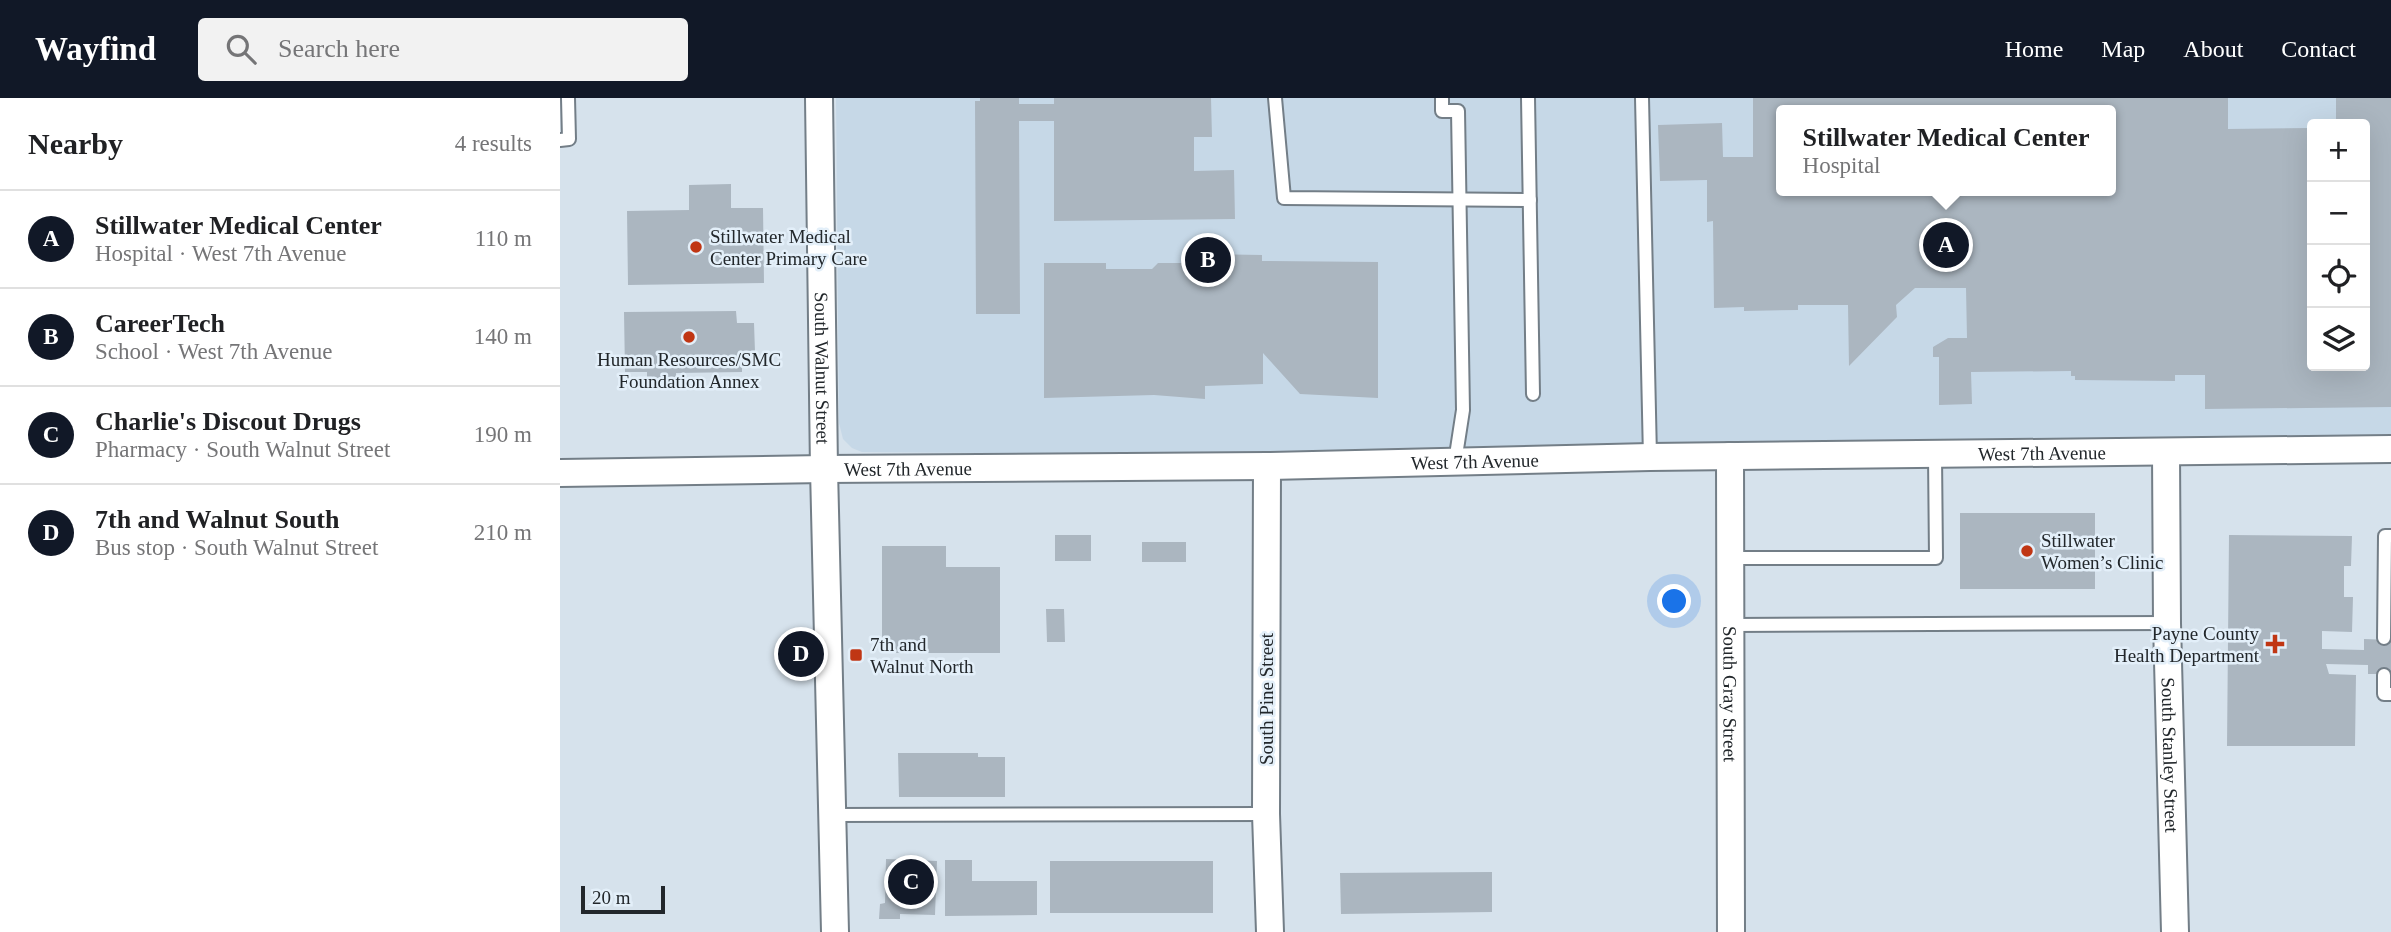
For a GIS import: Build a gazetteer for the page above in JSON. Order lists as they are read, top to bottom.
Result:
{
  "streets": {
    "street": [
      "South Walnut Street",
      "West 7th Avenue",
      "South Gray Street",
      "South Pine Street",
      "South Stanley Street"
    ]
  },
  "crossings": [
    ["South Walnut Street", "West 7th Avenue"],
    ["West 7th Avenue", "South Gray Street"],
    ["West 7th Avenue", "South Pine Street"],
    ["West 7th Avenue", "South Stanley Street"]
  ],
  "places": {
    "other": ["Stillwater Medical Center Primary Care", "Human Resources/SMC Foundation Annex", "Stillwater Women’s Clinic"],
    "health": ["Payne County Health Department"],
    "transit": ["7th and Walnut North"]
  },
  "scale_bar": "20 m",
  "page": {
    "header": "Wayfind",
    "search": "Search here",
    "nav": [
      "Home",
      "Map",
      "About",
      "Contact"
    ],
    "heading": ["Nearby", "4 results"],
    "popup": ["Stillwater Medical Center", "Hospital"],
    "map_buttons": ["+", "−"],
    "list": [
      {
        "mark": "A",
        "name": "Stillwater Medical Center",
        "note": "Hospital · West 7th Avenue",
        "value": "110 m"
      },
      {
        "mark": "B",
        "name": "CareerTech",
        "note": "School · West 7th Avenue",
        "value": "140 m"
      },
      {
        "mark": "C",
        "name": "Charlie's Discout Drugs",
        "note": "Pharmacy · South Walnut Street",
        "value": "190 m"
      },
      {
        "mark": "D",
        "name": "7th and Walnut South",
        "note": "Bus stop · South Walnut Street",
        "value": "210 m"
      }
    ],
    "pins": [
      "A",
      "B",
      "D",
      "C"
    ],
    "scale": "20 m"
  }
}
